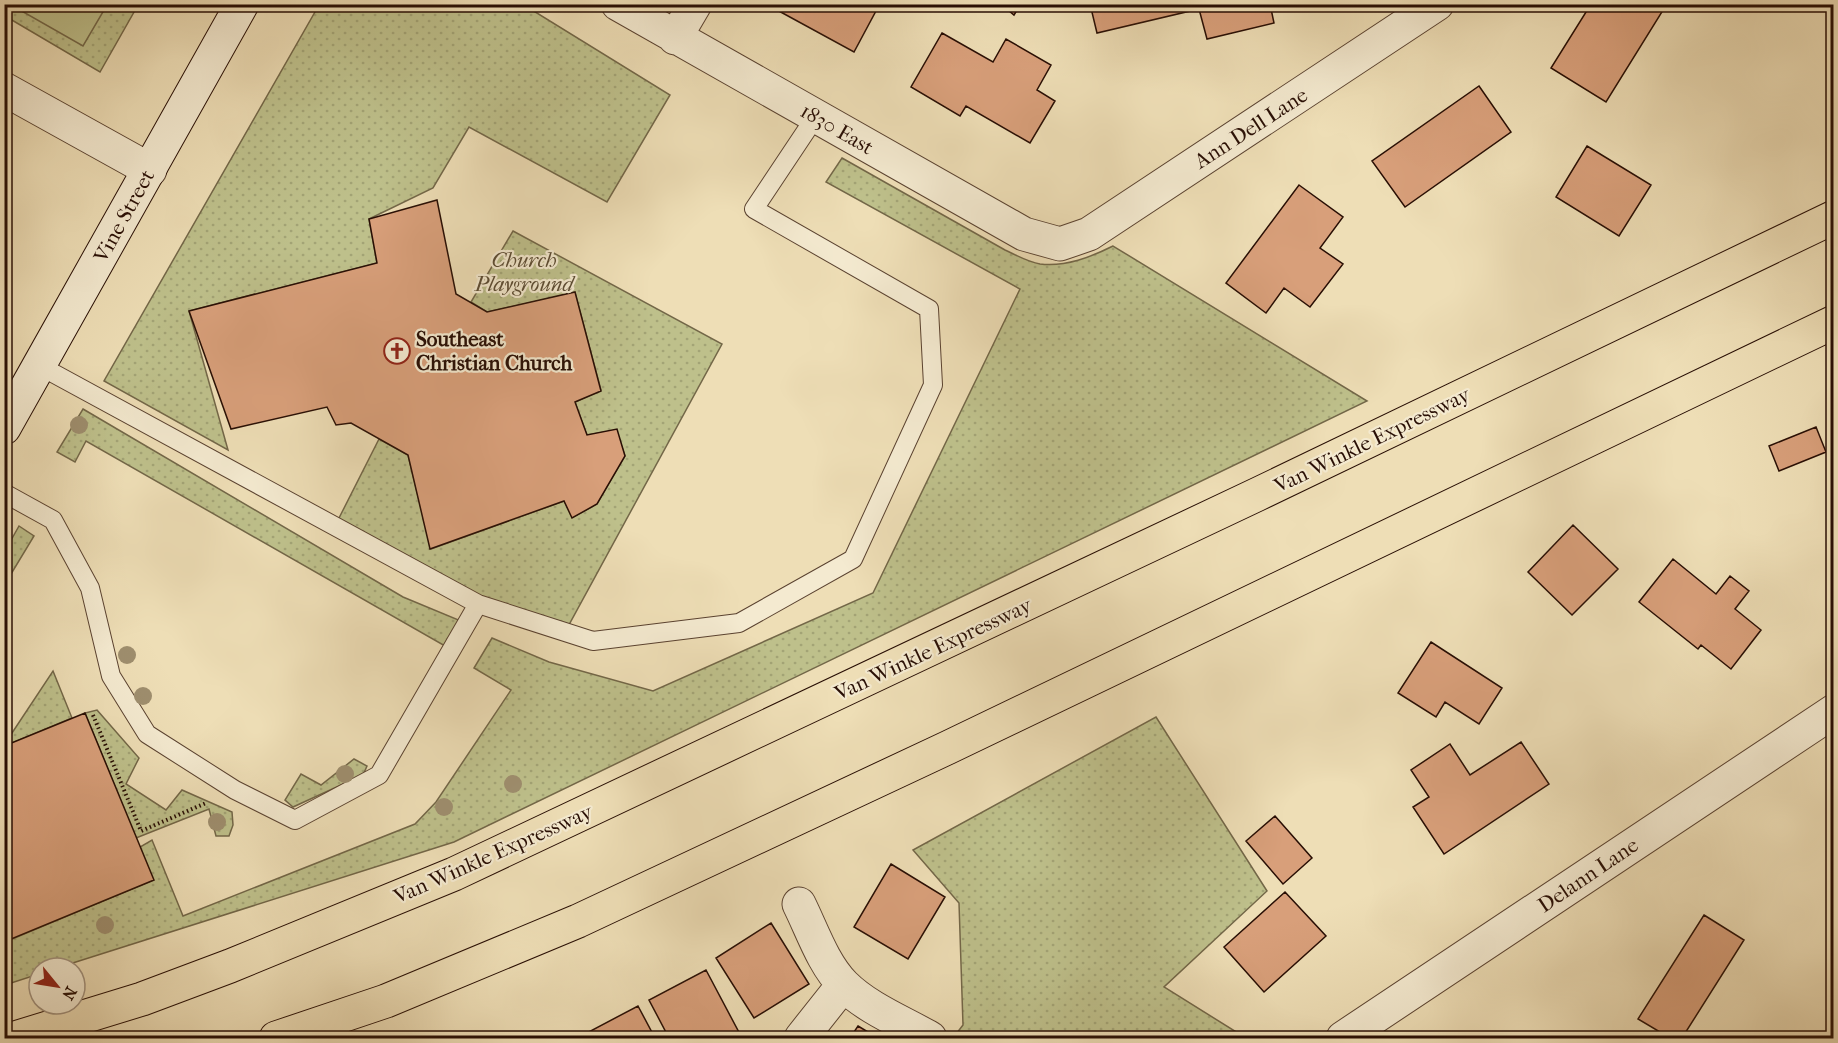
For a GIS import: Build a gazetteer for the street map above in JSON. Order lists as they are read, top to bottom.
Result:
{
  "streets": {
    "main road": ["Van Winkle Expressway"],
    "street": [
      "Ann Dell Lane",
      "1830 East",
      "Vine Street",
      "Delann Lane"
    ]
  },
  "crossings": [
    ["Ann Dell Lane", "1830 East"]
  ],
  "parks": ["Church Playground"],
  "places": {
    "church": ["Southeast Christian Church"]
  },
  "north": "bottom right"
}
